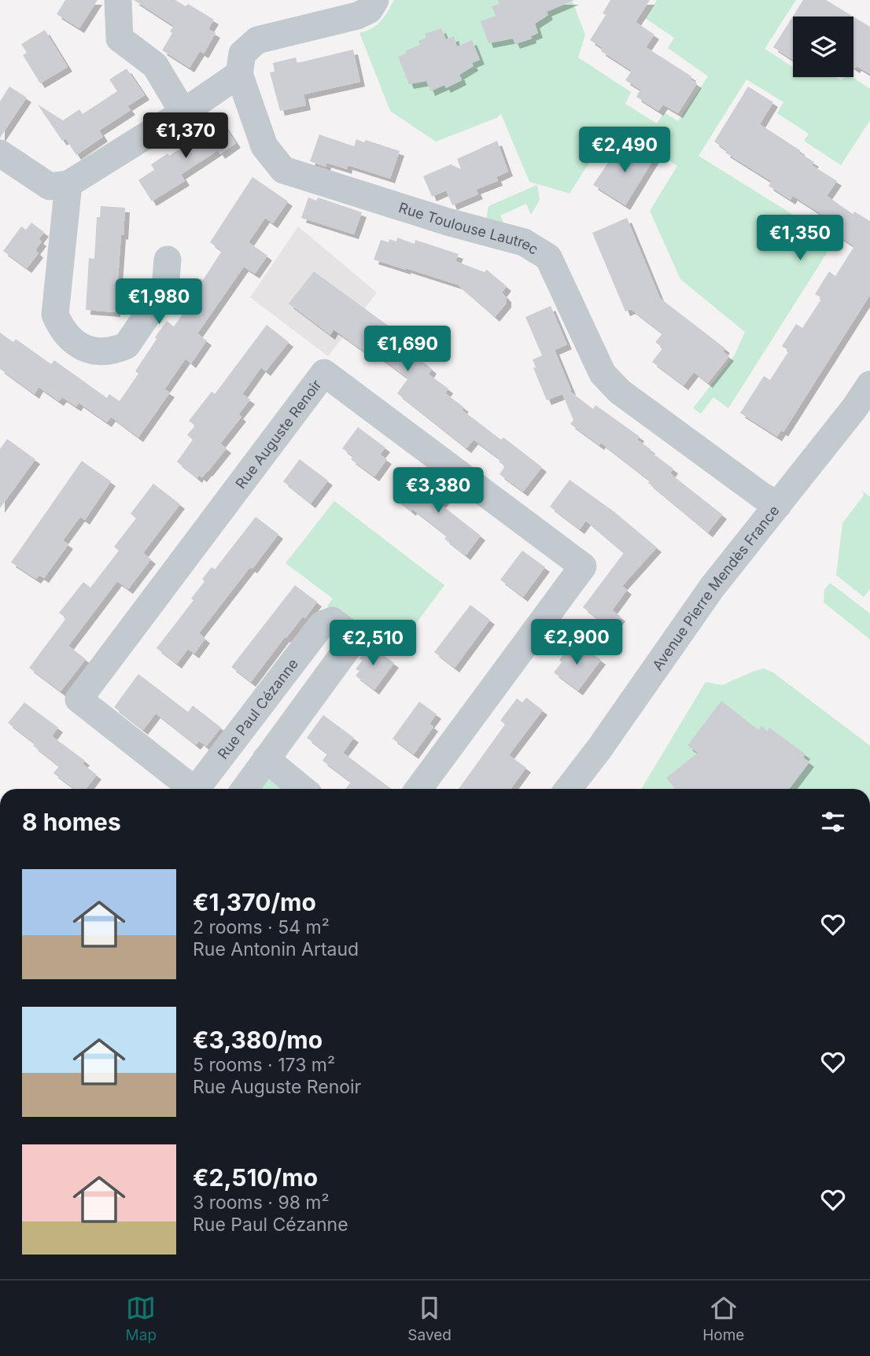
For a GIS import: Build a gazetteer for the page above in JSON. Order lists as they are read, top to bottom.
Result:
{
  "streets": {
    "street": [
      "Rue Toulouse Lautrec",
      "Rue Auguste Renoir",
      "Avenue Pierre Mendès France",
      "Rue Paul Cézanne"
    ]
  },
  "crossings": [
    ["Rue Toulouse Lautrec", "Avenue Pierre Mendès France"]
  ],
  "page": {
    "price": [
      "€1,370",
      "€2,490",
      "€1,350",
      "€1,980",
      "€1,690",
      "€3,380",
      "€2,900",
      "€2,510"
    ],
    "heading": "8 homes",
    "list": [
      {
        "name": "€1,370/mo",
        "note": "2 rooms · 54 m² · Rue Antonin Artaud"
      },
      {
        "name": "€3,380/mo",
        "note": "5 rooms · 173 m² · Rue Auguste Renoir"
      },
      {
        "name": "€2,510/mo",
        "note": "3 rooms · 98 m² · Rue Paul Cézanne"
      }
    ],
    "tabs": ["Map", "Saved", "Home"]
  }
}
